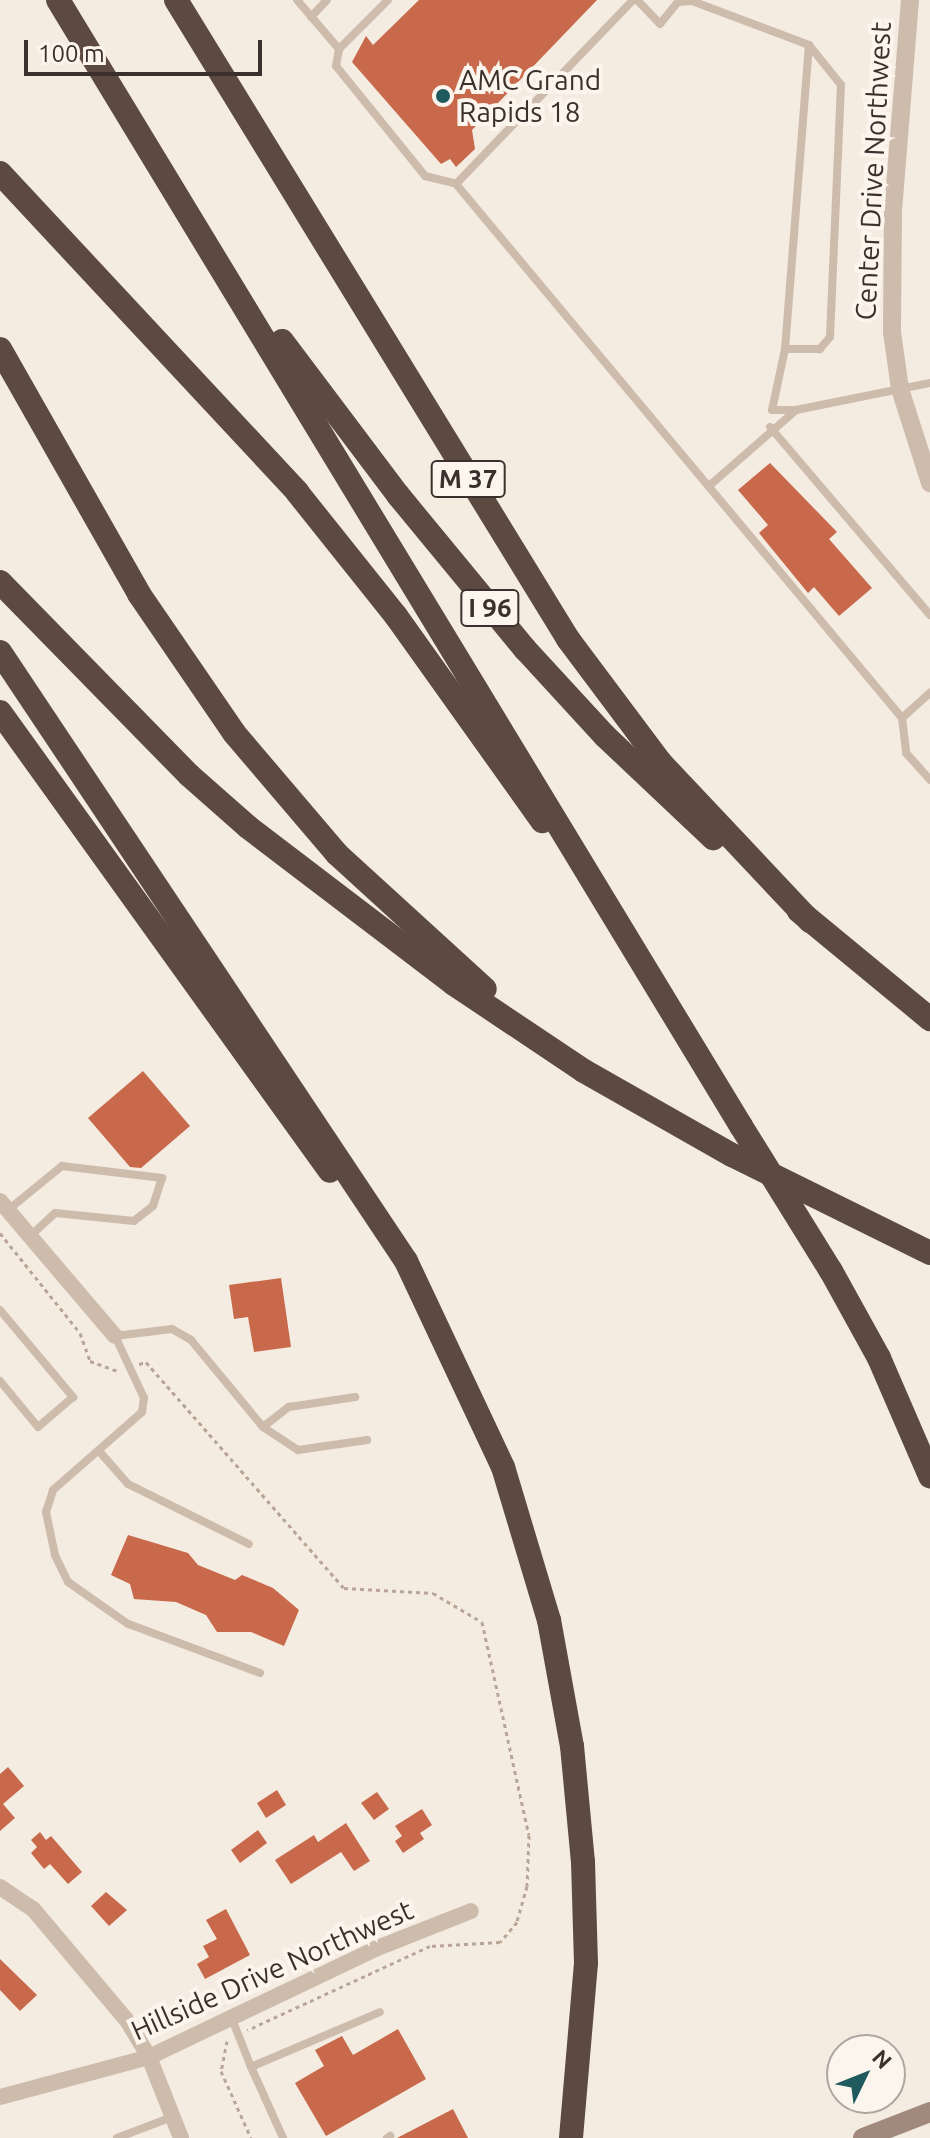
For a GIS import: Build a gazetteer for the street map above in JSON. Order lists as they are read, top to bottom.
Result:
{
  "streets": {
    "highway": ["M 37", "I 96"],
    "street": ["Center Drive Northwest", "Hillside Drive Northwest"]
  },
  "crossings": [
    ["M 37", "I 96"]
  ],
  "places": ["AMC Grand Rapids 18"],
  "scale_bar": "100 m",
  "north": "top right"
}
